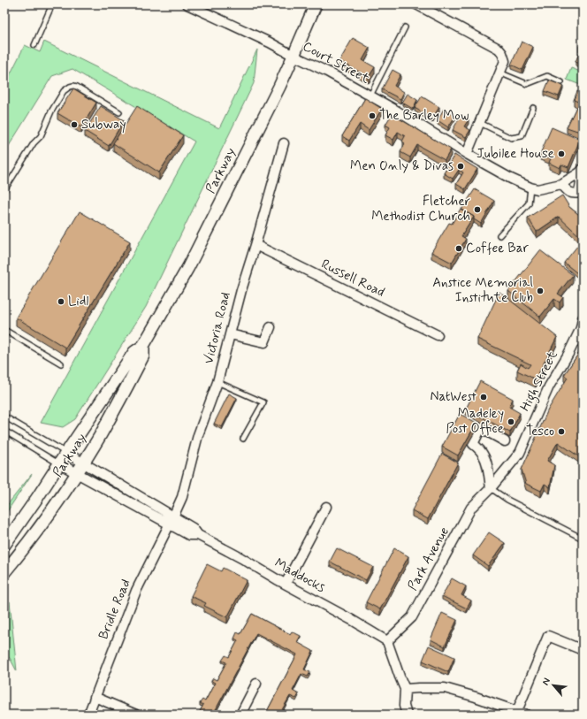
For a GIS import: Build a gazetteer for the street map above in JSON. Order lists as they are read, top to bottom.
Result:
{
  "streets": {
    "street": [
      "Court Street",
      "Parkway",
      "Russell Road",
      "Victoria Road",
      "High Street",
      "Park Avenue",
      "Maddocks",
      "Bridle Road"
    ]
  },
  "crossings": [
    ["Court Street", "Parkway"],
    ["Parkway", "Maddocks"],
    ["Russell Road", "Victoria Road"],
    ["Victoria Road", "Maddocks"],
    ["Victoria Road", "Bridle Road"],
    ["High Street", "Park Avenue"],
    ["Park Avenue", "Maddocks"],
    ["Maddocks", "Bridle Road"]
  ],
  "places": [
    "The Barley Mow",
    "Subway",
    "Jubilee House",
    "Men Only & Divas",
    "Fletcher Methodist Church",
    "Coffee Bar",
    "Anstice Memorial Institute Club",
    "Lidl",
    "NatWest",
    "Madeley Post Office",
    "Tesco"
  ],
  "north": "top left"
}
